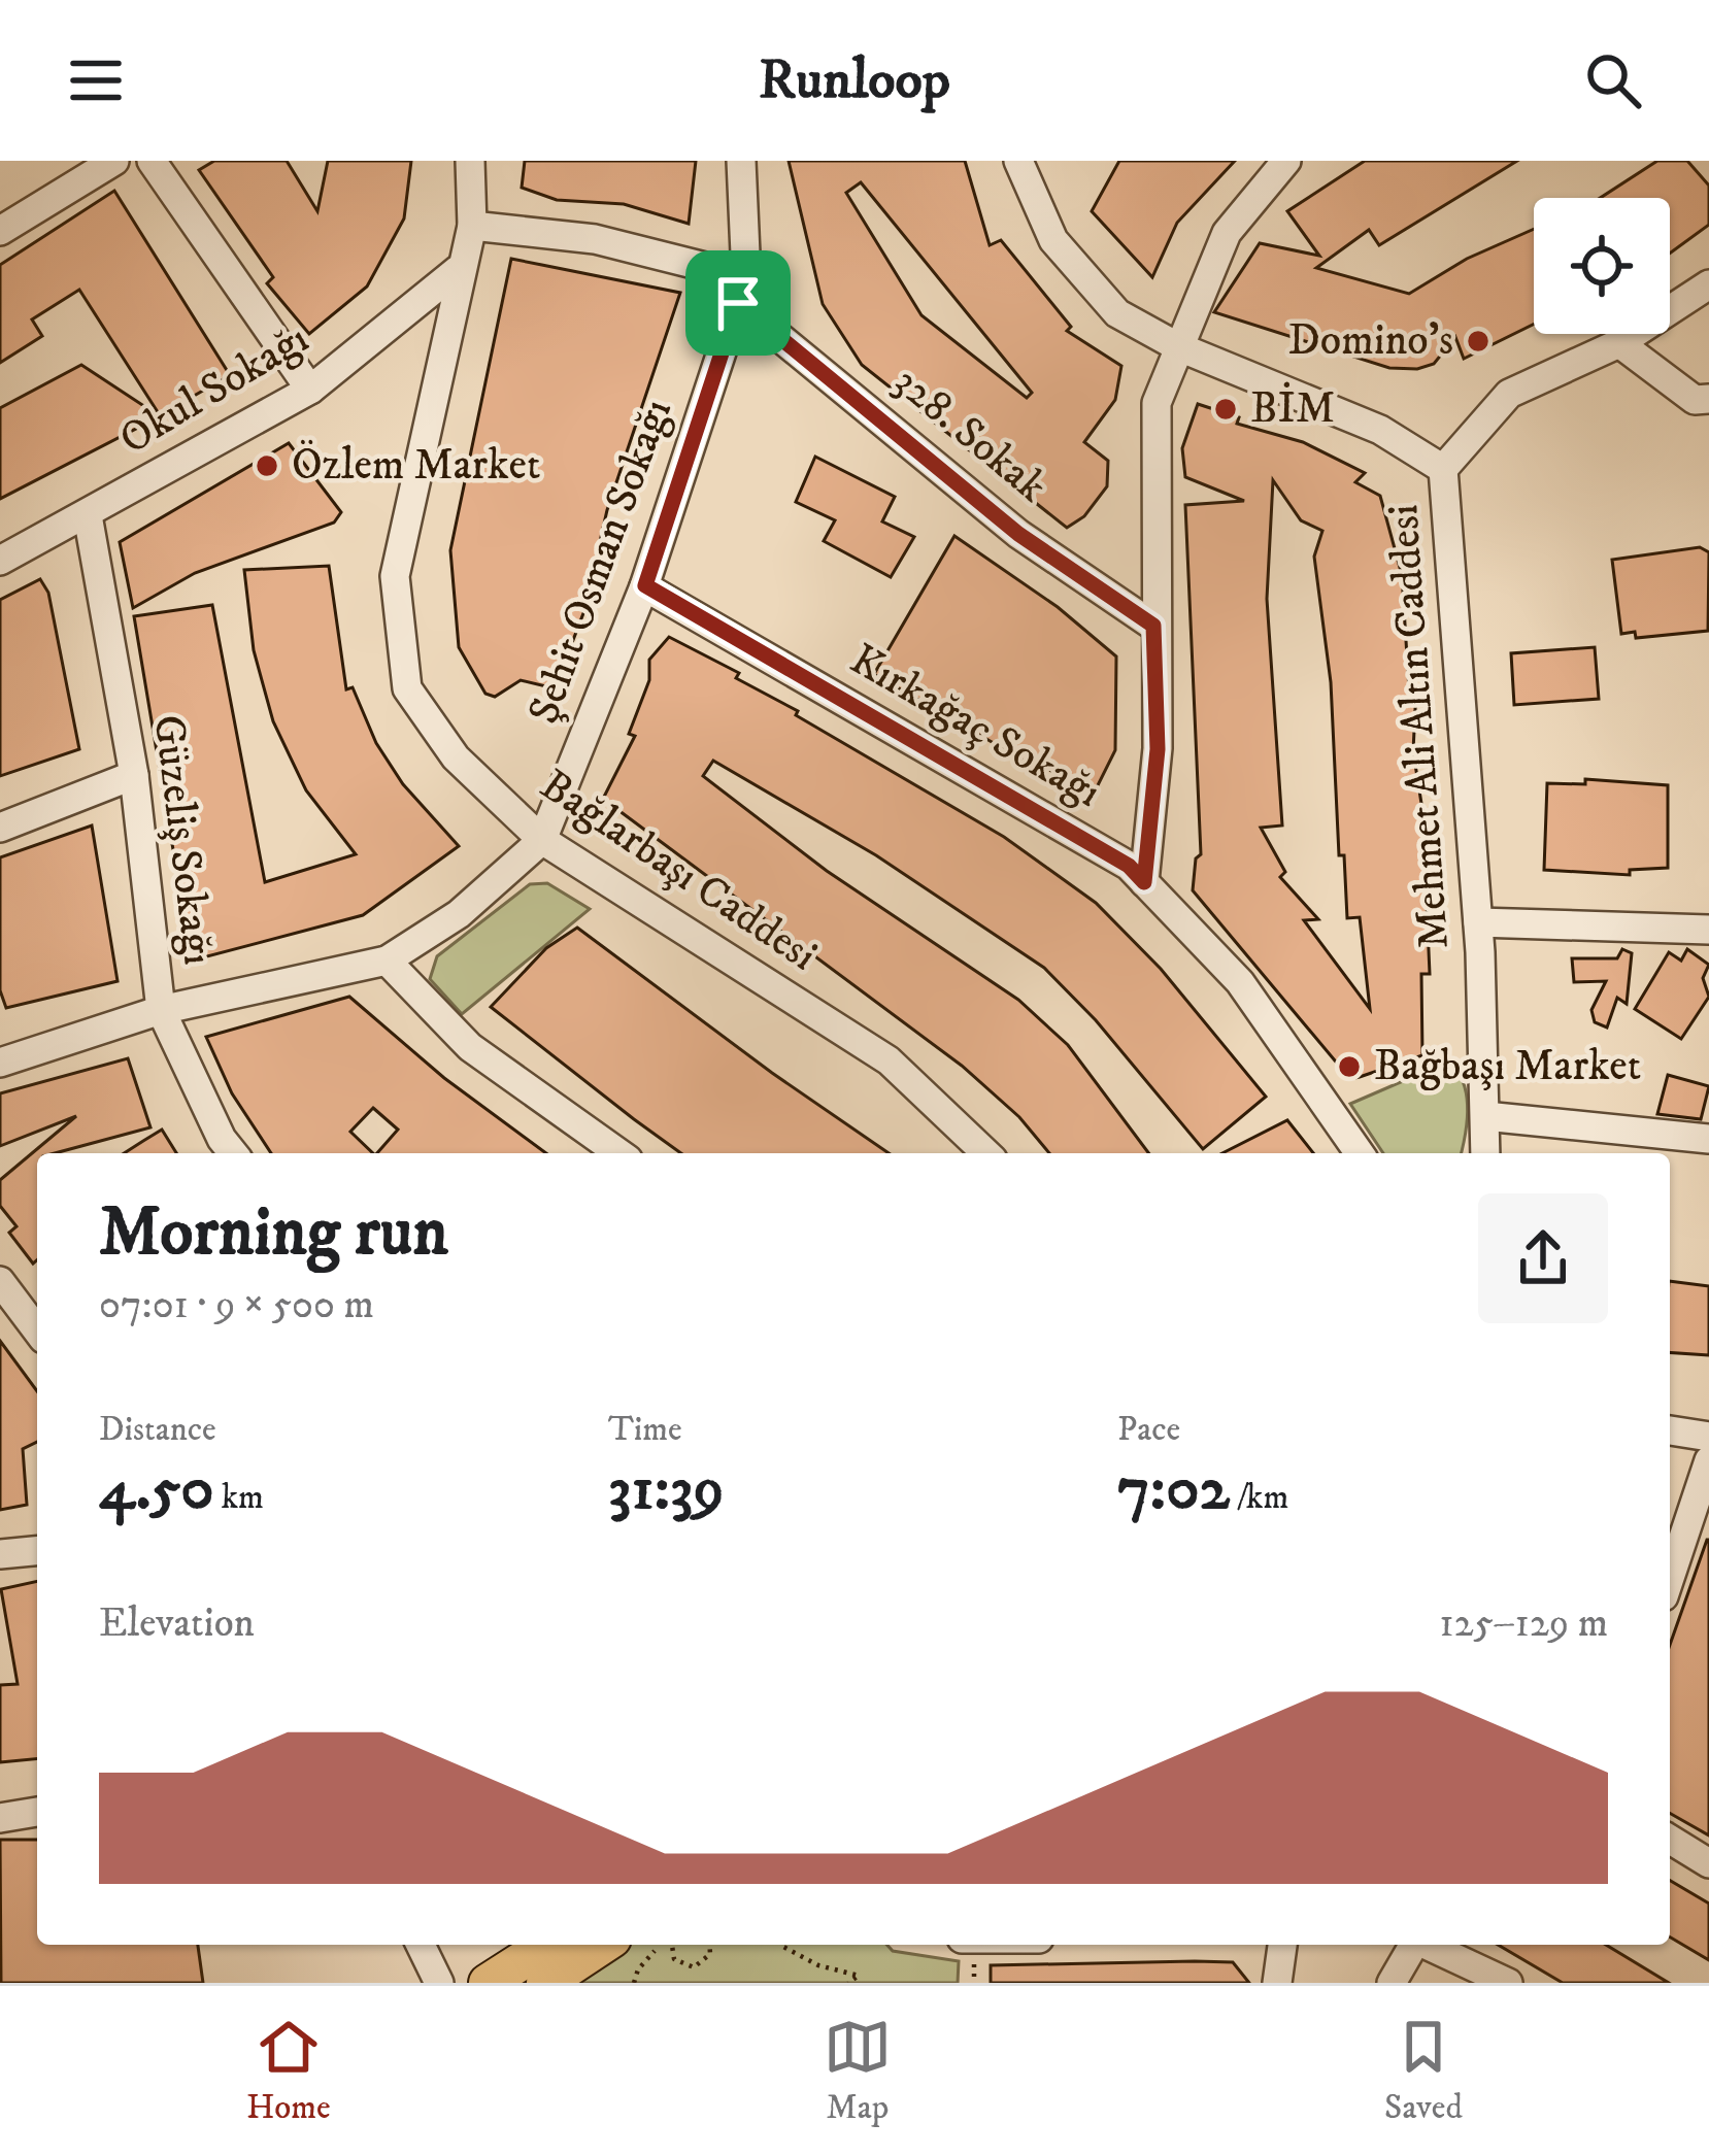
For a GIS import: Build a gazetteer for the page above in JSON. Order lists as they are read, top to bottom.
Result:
{
  "streets": {
    "street": [
      "Okul Sokağı",
      "328. Sokak",
      "Şehit Osman Sokağı",
      "Kırkağaç Sokağı",
      "Mehmet Ali Altın Caddesi",
      "Güzeliş Sokağı",
      "Bağlarbaşı Caddesi"
    ]
  },
  "crossings": [
    ["Okul Sokağı", "Güzeliş Sokağı"],
    ["Okul Sokağı", "Bağlarbaşı Caddesi"],
    ["328. Sokak", "Şehit Osman Sokağı"],
    ["Şehit Osman Sokağı", "Kırkağaç Sokağı"],
    ["Şehit Osman Sokağı", "Güzeliş Sokağı"],
    ["Şehit Osman Sokağı", "Bağlarbaşı Caddesi"]
  ],
  "places": [
    "Domino's",
    "BİM",
    "Özlem Market",
    "Bağbaşı Market"
  ],
  "page": {
    "header": "Runloop",
    "heading": ["Morning run", "07:01 · 9 × 500 m"],
    "stats": [
      ["Distance", "4.50 km"],
      ["Time", "31:39"],
      ["Pace", "7:02 /km"]
    ],
    "chart": ["Elevation", "125–129 m"],
    "tabs": ["Home", "Map", "Saved"]
  }
}
